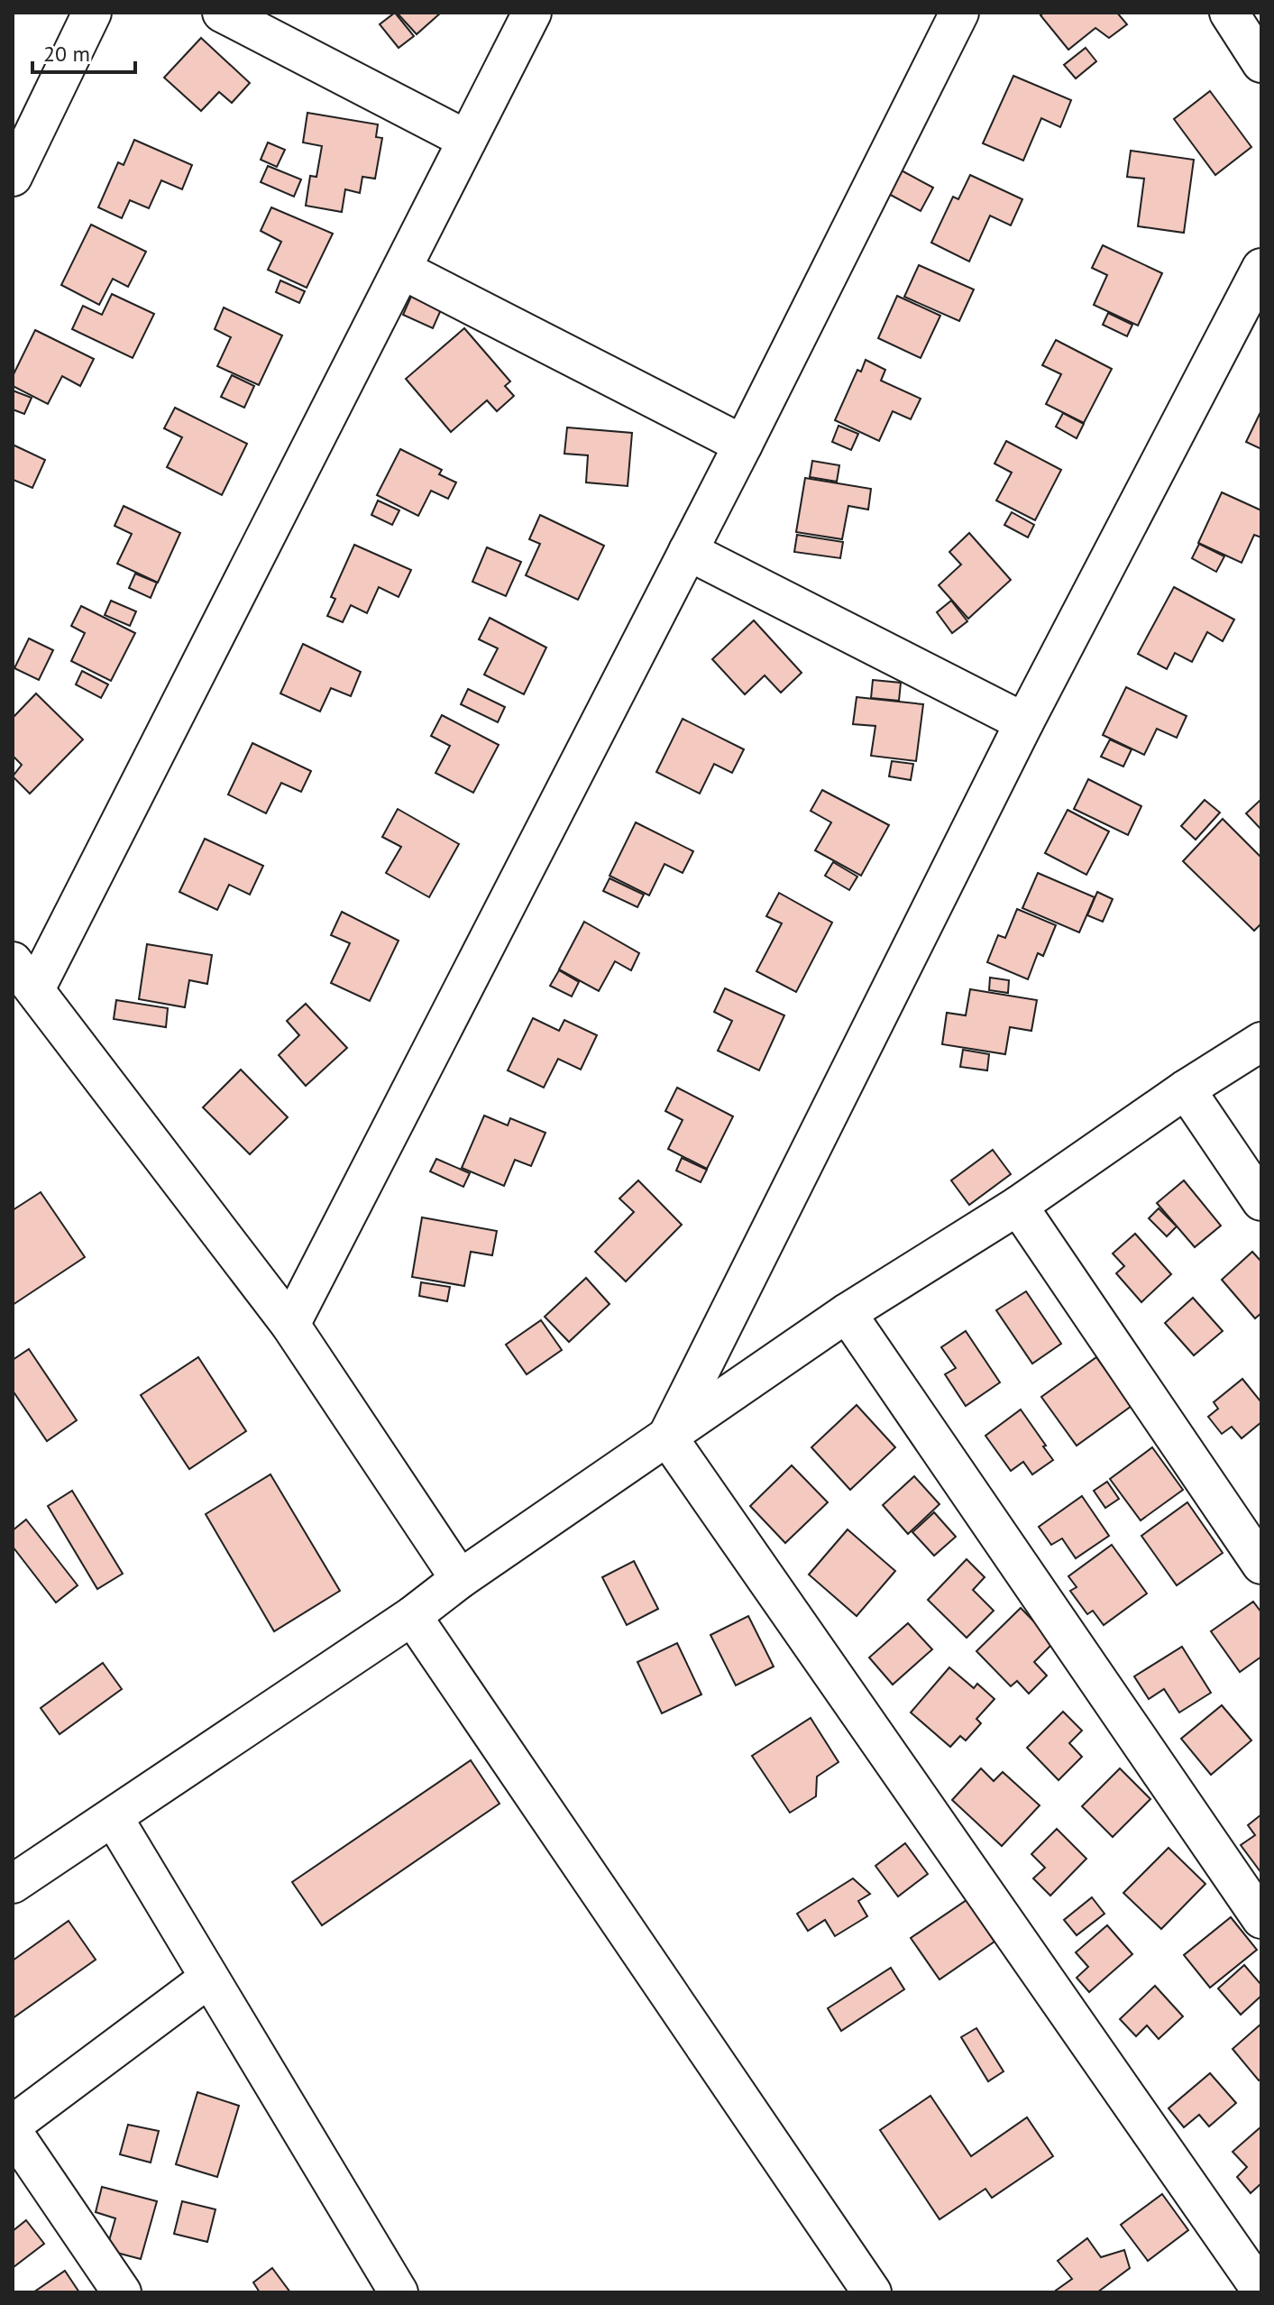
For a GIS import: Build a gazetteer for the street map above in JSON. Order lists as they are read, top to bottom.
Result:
{
  "scale_bar": "20 m"
}
